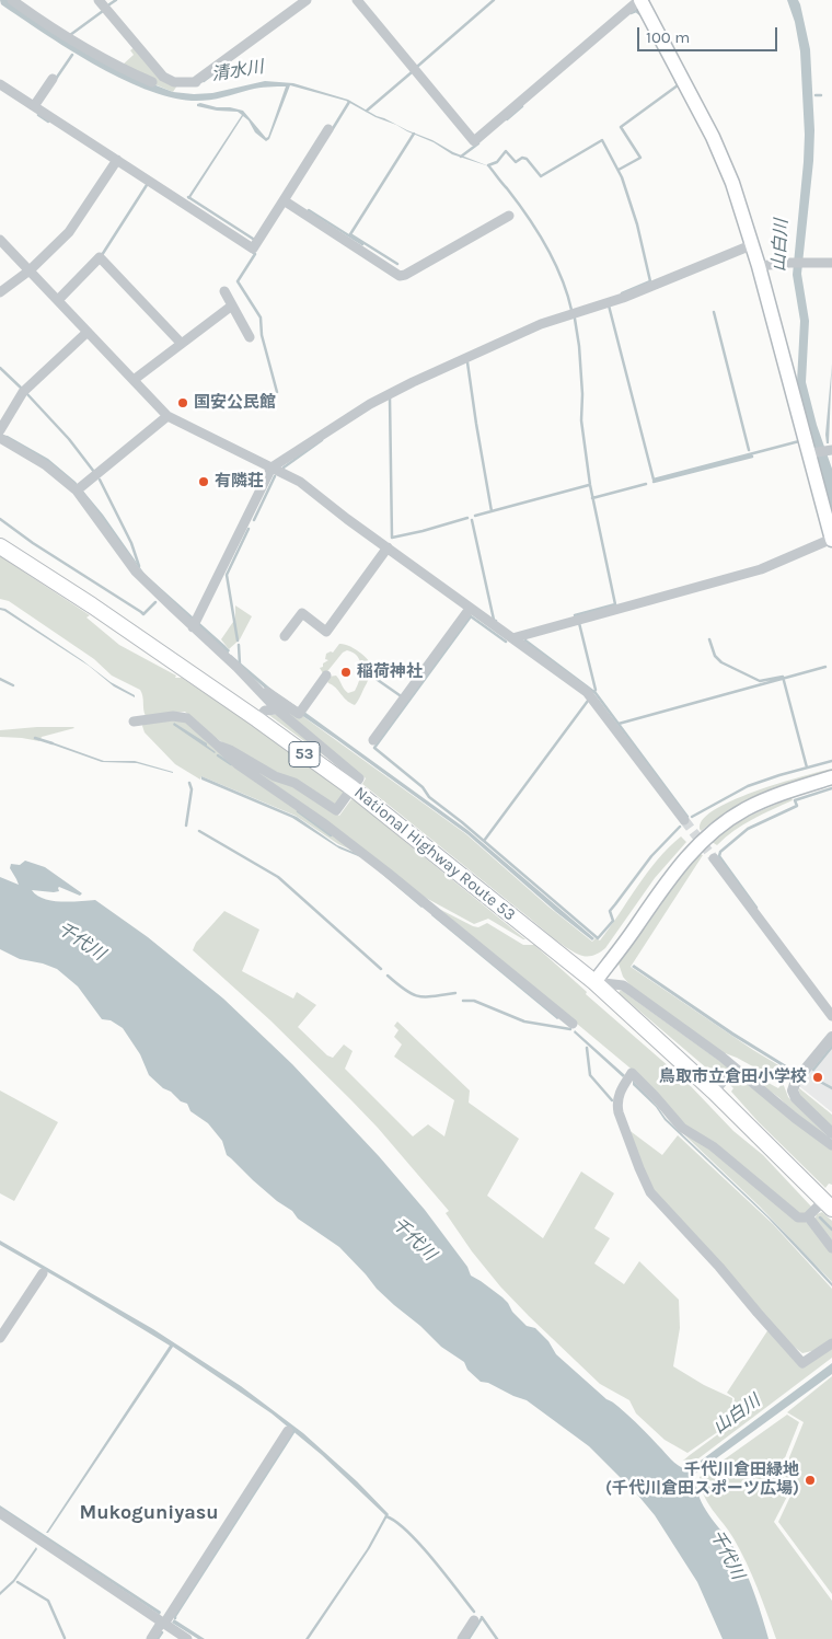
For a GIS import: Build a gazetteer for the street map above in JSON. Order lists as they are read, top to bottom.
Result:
{
  "streets": {
    "highway": ["53", "National Highway Route 53"]
  },
  "districts": ["Mukoguniyasu"],
  "water": ["清水川", "山白川", "千代川"],
  "places": [
    "国安公民館",
    "有隣荘",
    "稲荷神社",
    "鳥取市立倉田小学校",
    "千代川倉田緑地 (千代川倉田スポーツ広場)"
  ],
  "scale_bar": "100 m"
}
